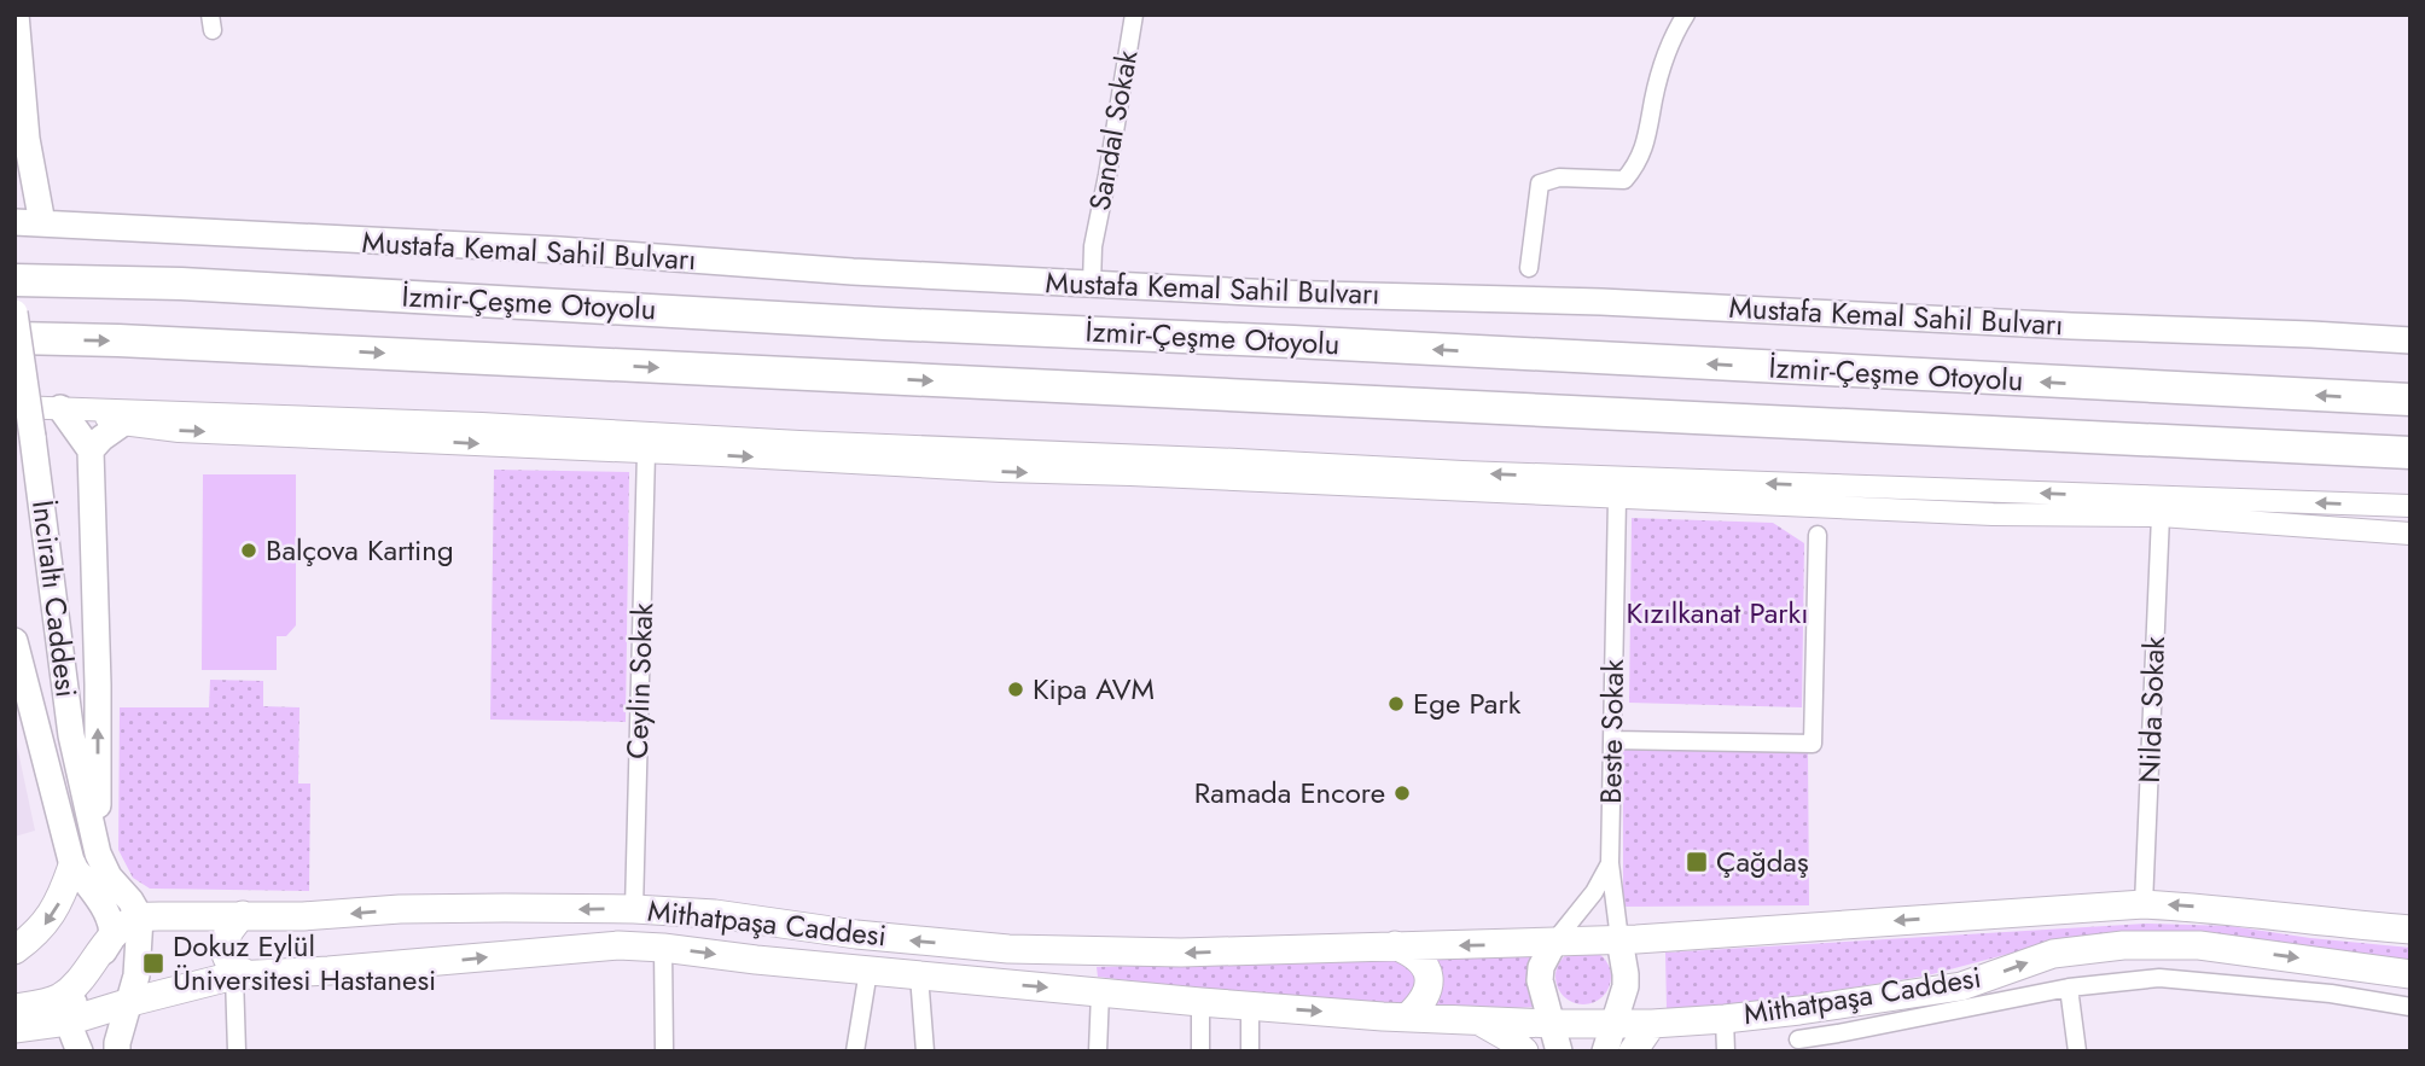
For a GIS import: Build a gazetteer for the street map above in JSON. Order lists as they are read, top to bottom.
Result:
{
  "streets": {
    "highway": ["İzmir-Çeşme Otoyolu"],
    "main road": ["Mustafa Kemal Sahil Bulvarı", "İnciraltı Caddesi", "Mithatpaşa Caddesi"],
    "street": [
      "Sandal Sokak",
      "Ceylin Sokak",
      "Nilda Sokak",
      "Beste Sokak"
    ]
  },
  "crossings": [
    ["Sandal Sokak", "Mustafa Kemal Sahil Bulvarı"],
    ["Ceylin Sokak", "Mithatpaşa Caddesi"],
    ["Beste Sokak", "Mithatpaşa Caddesi"]
  ],
  "parks": ["Kızılkanat Parkı"],
  "places": {
    "other": [
      "Balçova Karting",
      "Kipa AVM",
      "Ege Park",
      "Ramada Encore"
    ],
    "transit": ["Çağdaş", "Dokuz Eylül Üniversitesi Hastanesi"]
  }
}
